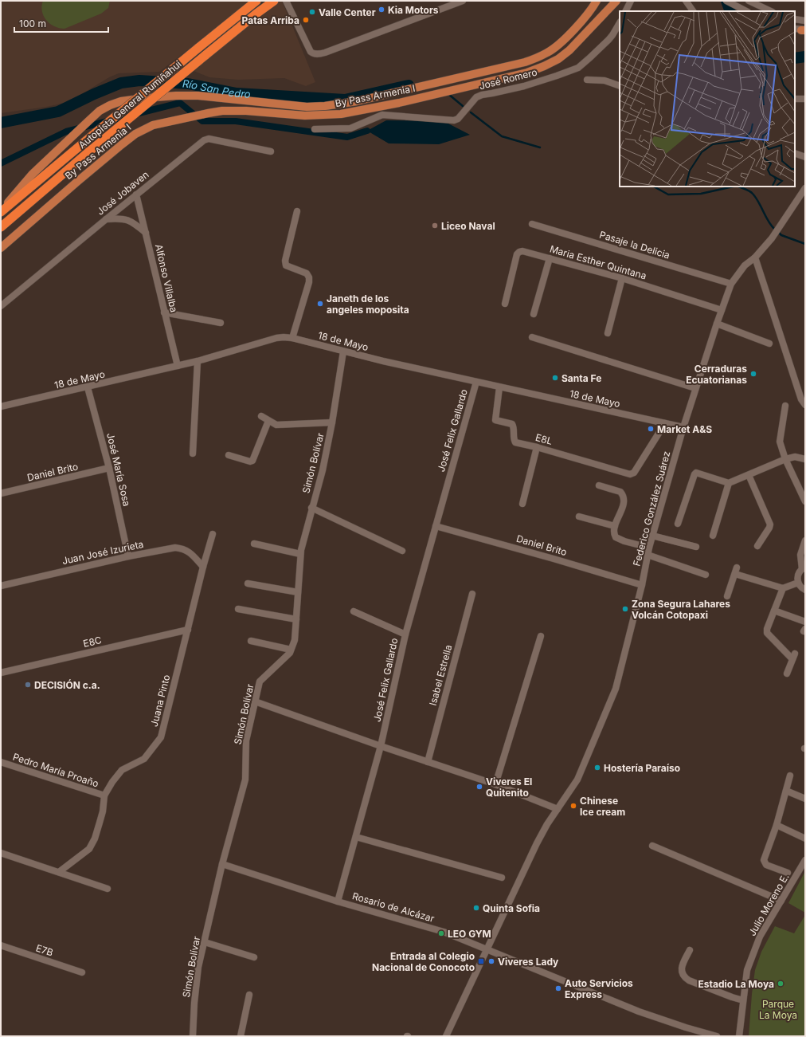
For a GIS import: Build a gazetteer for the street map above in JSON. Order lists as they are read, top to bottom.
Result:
{
  "streets": {
    "highway": ["Autopista General Rumiñahui"],
    "main road": ["By Pass Armenia I"],
    "street": [
      "José Romero",
      "José Jobaven",
      "Pasaje la Delicia",
      "Maria Esther Quintana",
      "Alfonso Villalba",
      "18 de Mayo",
      "José Felix Gallardo",
      "E8L",
      "Simón Bolívar",
      "José María Sosa",
      "Daniel Brito",
      "Federico González Suárez",
      "Juan José Izurieta",
      "E8C",
      "Isabel Estrella",
      "Juana Pinto",
      "Pedro María Proaño",
      "Julio Moreno E.",
      "Rosario de Alcázar",
      "E7B"
    ]
  },
  "crossings": [
    ["By Pass Armenia I", "Autopista General Rumiñahui"],
    ["José Jobaven", "Alfonso Villalba"],
    ["Pasaje la Delicia", "Federico González Suárez"],
    ["Maria Esther Quintana", "Federico González Suárez"],
    ["Alfonso Villalba", "18 de Mayo"],
    ["18 de Mayo", "José Felix Gallardo"],
    ["18 de Mayo", "E8L"],
    ["18 de Mayo", "Simón Bolívar"],
    ["18 de Mayo", "José María Sosa"],
    ["18 de Mayo", "Federico González Suárez"],
    ["José Felix Gallardo", "Daniel Brito"],
    ["José Felix Gallardo", "Rosario de Alcázar"],
    ["Simón Bolívar", "Rosario de Alcázar"],
    ["José María Sosa", "Daniel Brito"],
    ["José María Sosa", "Juan José Izurieta"],
    ["Daniel Brito", "Federico González Suárez"],
    ["Federico González Suárez", "Rosario de Alcázar"],
    ["Juan José Izurieta", "Juana Pinto"],
    ["E8C", "Juana Pinto"],
    ["Juana Pinto", "Pedro María Proaño"]
  ],
  "water": ["Río San Pedro"],
  "parks": ["Parque La Moya"],
  "places": {
    "other": [
      "Kia Motors",
      "Valle Center",
      "Patas Arriba",
      "Liceo Naval",
      "Janeth de los angeles moposita",
      "Cerraduras Ecuatorianas",
      "Santa Fe",
      "Market A&S",
      "Zona Segura Lahares Volcán Cotopaxi",
      "DECISIÓN c.a.",
      "Hostería Paraíso",
      "Viveres El Quitenito",
      "Chinese Ice cream",
      "Quinta Sofia",
      "LEO GYM",
      "Viveres Lady",
      "Estadio La Moya",
      "Auto Servicios Express"
    ],
    "transit": ["Entrada al Colegio Nacional de Conocoto"]
  },
  "scale_bar": "100 m"
}
